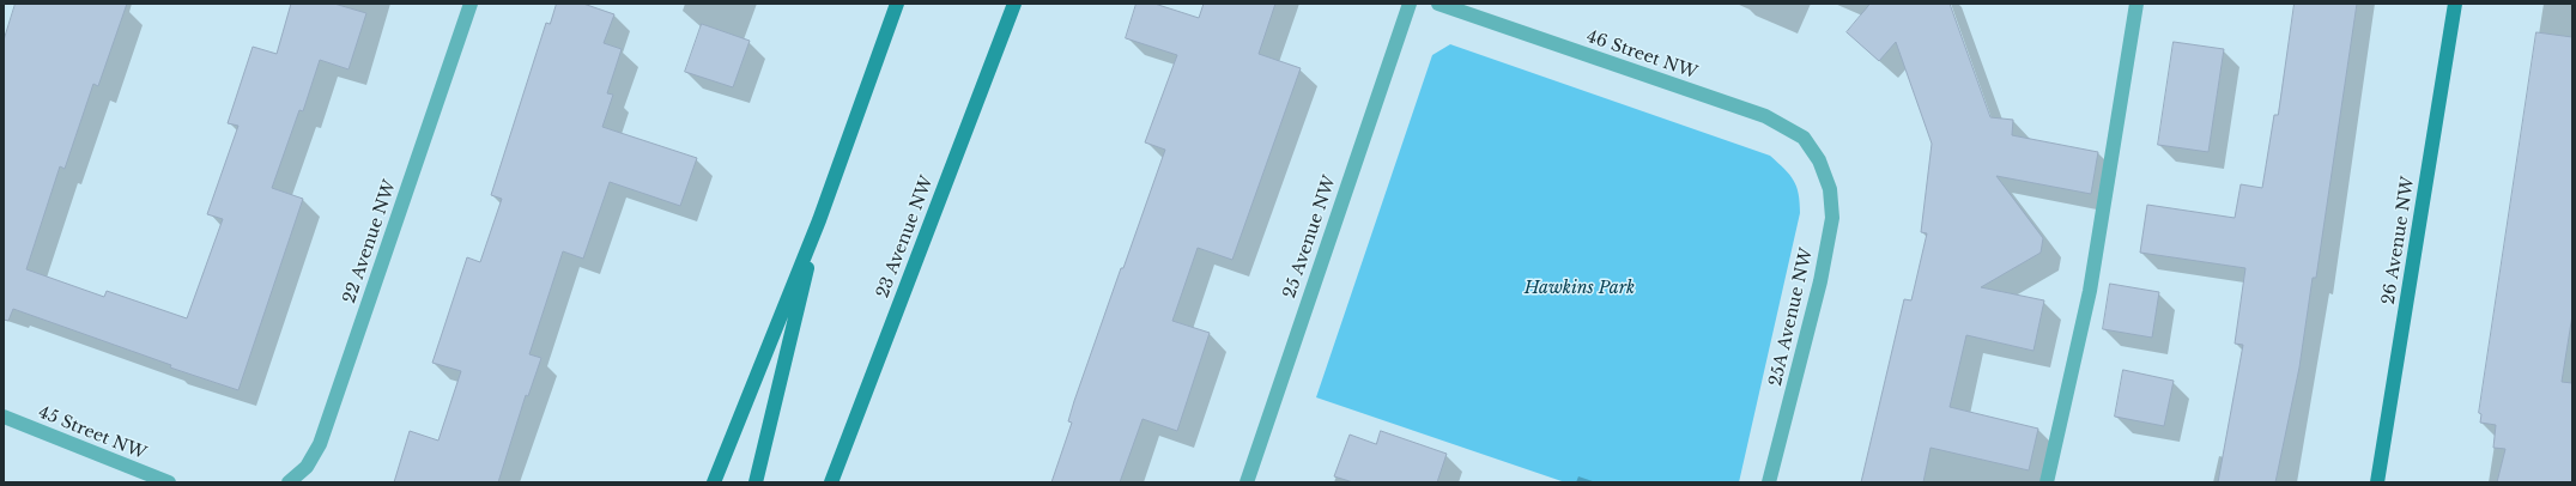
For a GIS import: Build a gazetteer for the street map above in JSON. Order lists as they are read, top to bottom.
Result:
{
  "streets": {
    "main road": ["23 Avenue NW", "26 Avenue NW"],
    "street": [
      "46 Street NW",
      "25 Avenue NW",
      "22 Avenue NW",
      "25A Avenue NW",
      "45 Street NW"
    ]
  },
  "crossings": [
    ["46 Street NW", "25A Avenue NW"]
  ],
  "parks": ["Hawkins Park"]
}
